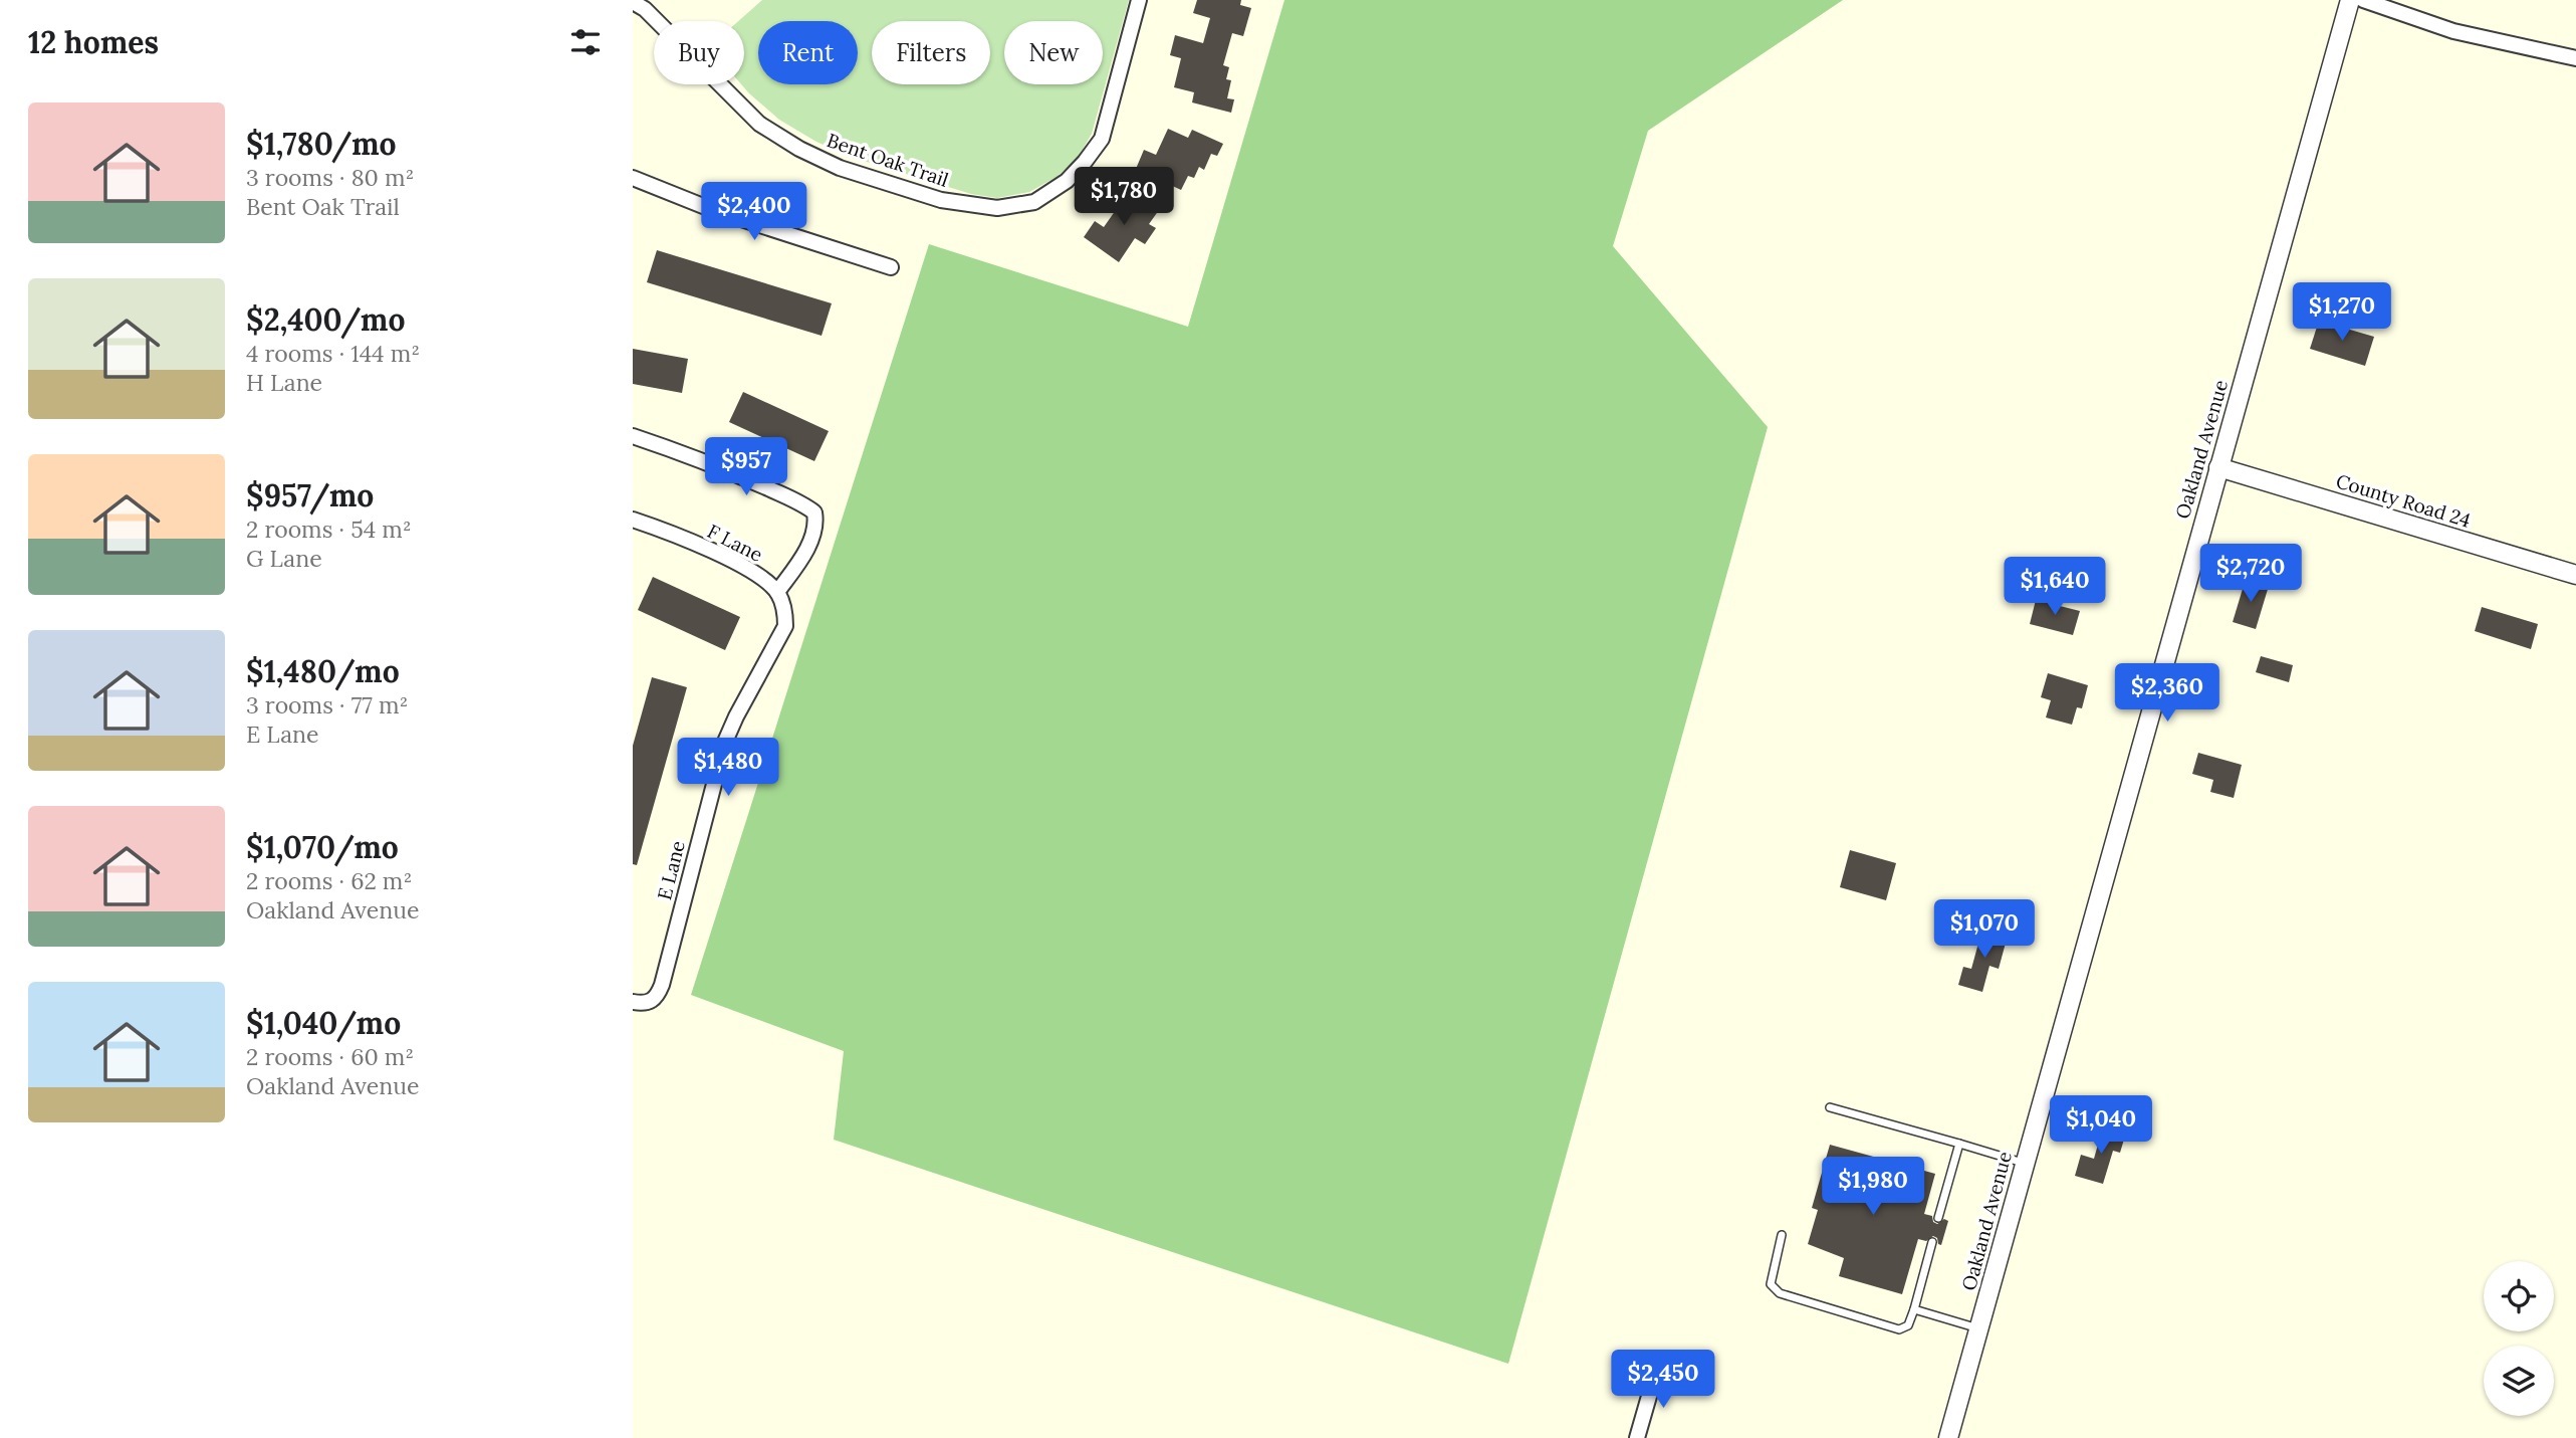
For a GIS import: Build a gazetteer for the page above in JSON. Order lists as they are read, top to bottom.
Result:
{
  "streets": {
    "street": [
      "Bent Oak Trail",
      "Oakland Avenue",
      "County Road 24",
      "F Lane",
      "E Lane"
    ]
  },
  "crossings": [
    ["Oakland Avenue", "County Road 24"],
    ["F Lane", "E Lane"]
  ],
  "page": {
    "heading": "12 homes",
    "chip": [
      "Buy",
      "Rent",
      "Filters",
      "New"
    ],
    "list": [
      {
        "name": "$1,780/mo",
        "note": "3 rooms · 80 m² · Bent Oak Trail"
      },
      {
        "name": "$2,400/mo",
        "note": "4 rooms · 144 m² · H Lane"
      },
      {
        "name": "$957/mo",
        "note": "2 rooms · 54 m² · G Lane"
      },
      {
        "name": "$1,480/mo",
        "note": "3 rooms · 77 m² · E Lane"
      },
      {
        "name": "$1,070/mo",
        "note": "2 rooms · 62 m² · Oakland Avenue"
      },
      {
        "name": "$1,040/mo",
        "note": "2 rooms · 60 m² · Oakland Avenue"
      }
    ],
    "price": [
      "$1,780",
      "$2,400",
      "$1,270",
      "$957",
      "$2,720",
      "$1,640",
      "$2,360",
      "$1,480",
      "$1,070",
      "$1,040",
      "$1,980",
      "$2,450"
    ]
  }
}
